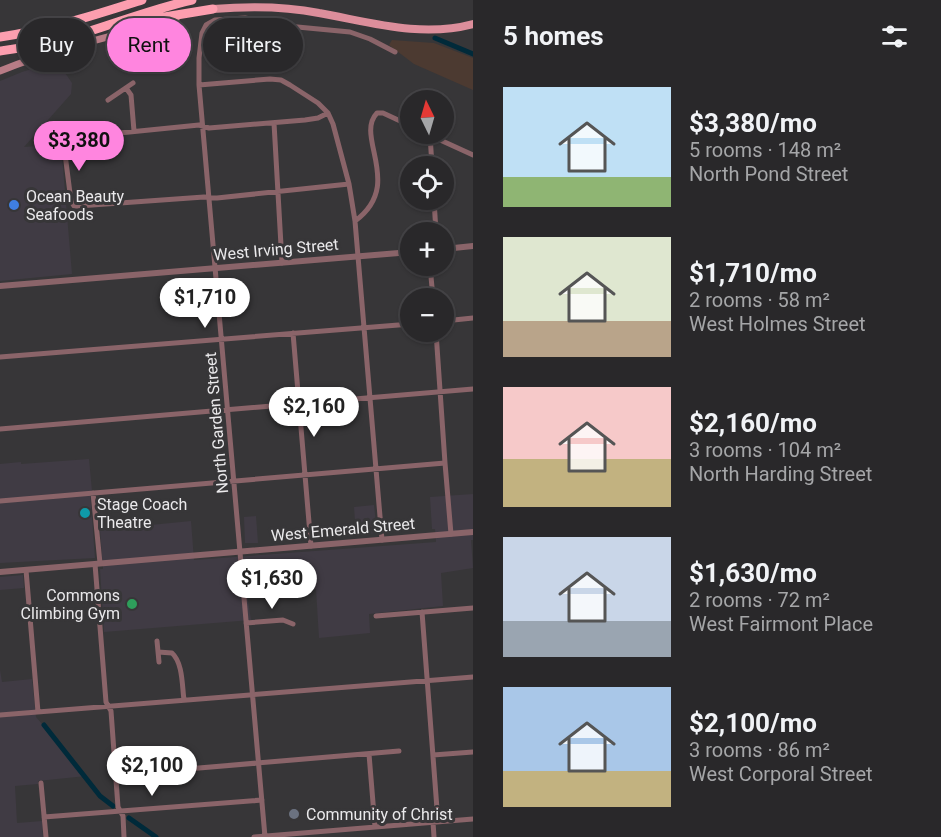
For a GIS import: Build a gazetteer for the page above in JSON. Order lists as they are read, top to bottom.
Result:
{
  "streets": {
    "street": ["West Irving Street", "North Garden Street", "West Emerald Street"]
  },
  "crossings": [
    ["West Irving Street", "North Garden Street"],
    ["North Garden Street", "West Emerald Street"]
  ],
  "places": [
    "Ocean Beauty Seafoods",
    "Stage Coach Theatre",
    "Commons Climbing Gym",
    "Community of Christ"
  ],
  "north": "top",
  "page": {
    "heading": "5 homes",
    "chip": ["Buy", "Rent", "Filters"],
    "list": [
      {
        "name": "$3,380/mo",
        "note": "5 rooms · 148 m² · North Pond Street"
      },
      {
        "name": "$1,710/mo",
        "note": "2 rooms · 58 m² · West Holmes Street"
      },
      {
        "name": "$2,160/mo",
        "note": "3 rooms · 104 m² · North Harding Street"
      },
      {
        "name": "$1,630/mo",
        "note": "2 rooms · 72 m² · West Fairmont Place"
      },
      {
        "name": "$2,100/mo",
        "note": "3 rooms · 86 m² · West Corporal Street"
      }
    ],
    "map_buttons": ["+", "−"],
    "price": [
      "$3,380",
      "$1,710",
      "$2,160",
      "$1,630",
      "$2,100"
    ]
  }
}
